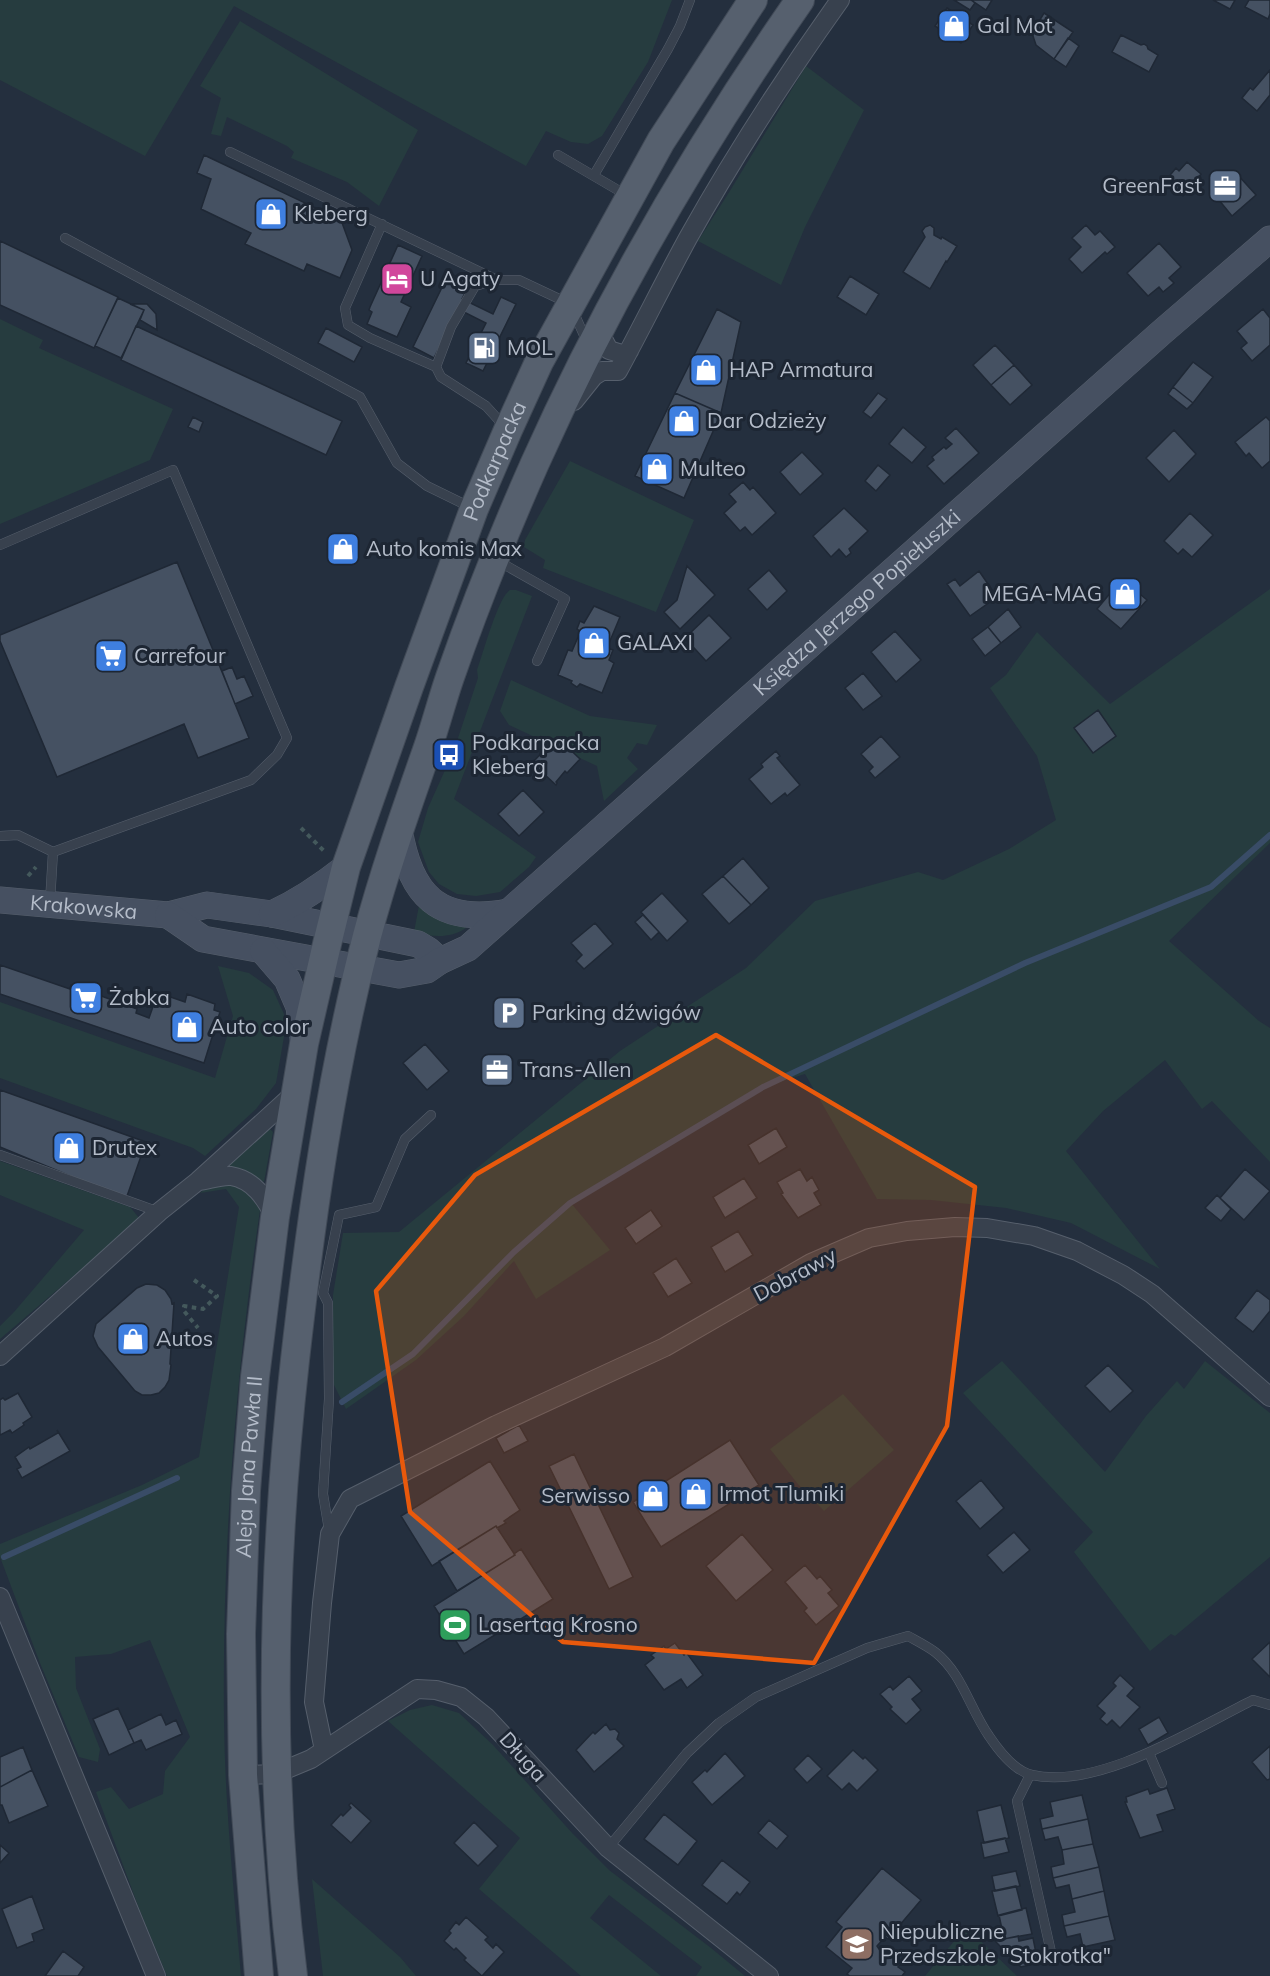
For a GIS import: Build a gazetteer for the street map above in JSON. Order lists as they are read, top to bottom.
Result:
{
  "streets": {
    "main road": ["Podkarpacka", "Aleja Jana Pawła II"],
    "street": [
      "Księdza Jerzego Popiełuszki",
      "Krakowska",
      "Dobrawy",
      "Długa"
    ]
  },
  "crossings": [
    ["Podkarpacka", "Księdza Jerzego Popiełuszki"],
    ["Podkarpacka", "Krakowska"],
    ["Podkarpacka", "Aleja Jana Pawła II"],
    ["Księdza Jerzego Popiełuszki", "Krakowska"],
    ["Księdza Jerzego Popiełuszki", "Aleja Jana Pawła II"],
    ["Krakowska", "Aleja Jana Pawła II"],
    ["Aleja Jana Pawła II", "Długa"]
  ],
  "places": {
    "shop": [
      "Gal Mot",
      "Kleberg",
      "HAP Armatura",
      "Dar Odzieży",
      "Multeo",
      "Auto komis Max",
      "MEGA-MAG",
      "GALAXI",
      "Auto color",
      "Drutex",
      "Autos",
      "Irmot Tlumiki",
      "Serwisso"
    ],
    "office": ["GreenFast", "Trans-Allen"],
    "hotel": ["U Agaty"],
    "fuel station": ["MOL"],
    "supermarket": ["Carrefour", "Żabka"],
    "bus stop": ["Podkarpacka Kleberg"],
    "parking": ["Parking dźwigów"],
    "sports": ["Lasertag Krosno"],
    "school or university": ["Niepubliczne Przedszkole \"Stokrotka\""]
  }
}
